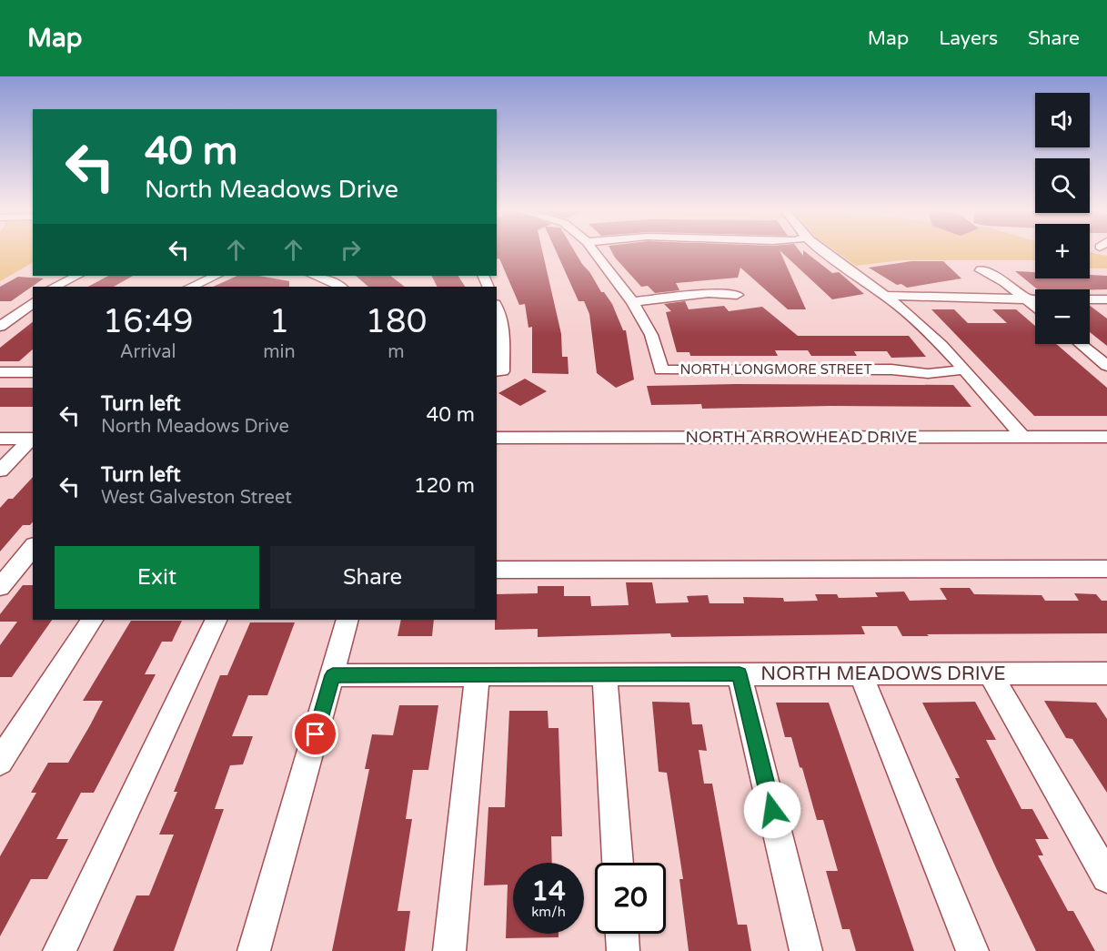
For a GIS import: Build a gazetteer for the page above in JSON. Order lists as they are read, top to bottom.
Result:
{
  "streets": {
    "street": ["NORTH LONGMORE STREET", "NORTH ARROWHEAD DRIVE", "NORTH MEADOWS DRIVE"]
  },
  "page": {
    "header": "Map",
    "nav": ["Map", "Layers", "Share"],
    "map_buttons": ["+", "−"],
    "turn": ["40 m", "North Meadows Drive"],
    "eta": [
      "16:49",
      "Arrival",
      "1",
      "min",
      "180",
      "m"
    ],
    "list": [
      {
        "name": "Turn left",
        "note": "North Meadows Drive",
        "value": "40 m"
      },
      {
        "name": "Turn left",
        "note": "West Galveston Street",
        "value": "120 m"
      }
    ],
    "buttons": ["Exit", "Share"],
    "speed": "14 km/h",
    "limit": "20"
  }
}
